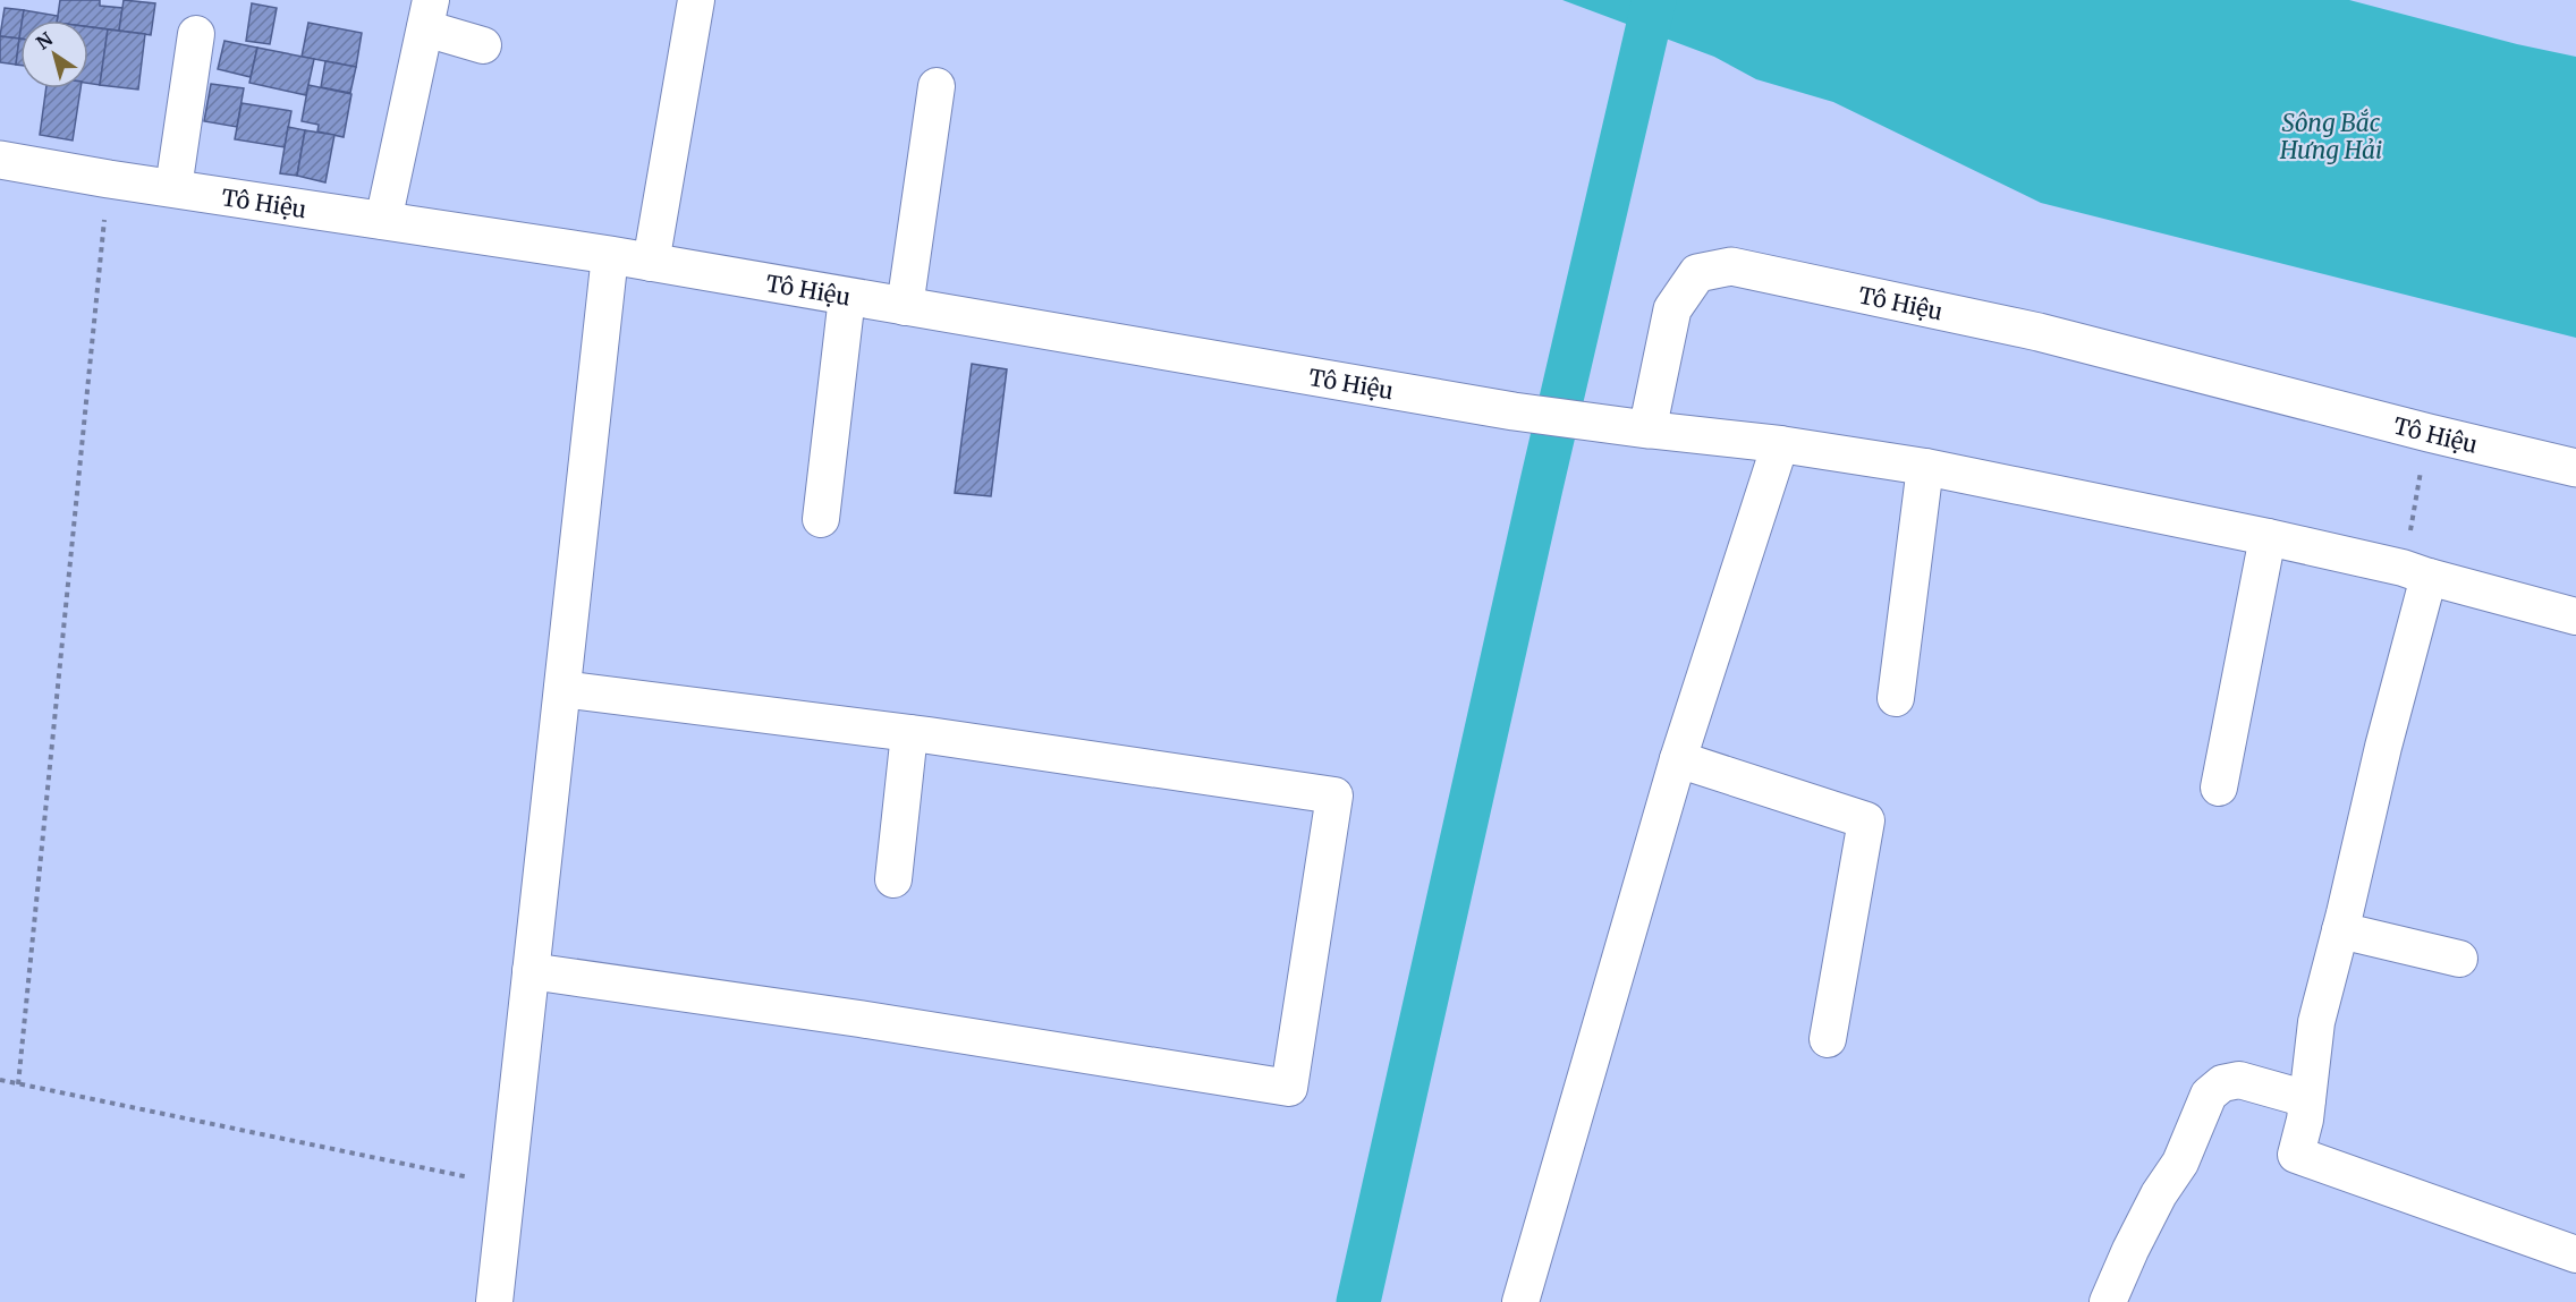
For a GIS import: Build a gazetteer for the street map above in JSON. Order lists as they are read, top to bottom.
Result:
{
  "streets": {
    "main road": ["Tô Hiệu"]
  },
  "water": ["Sông Bắc Hưng Hải"],
  "north": "top left"
}
